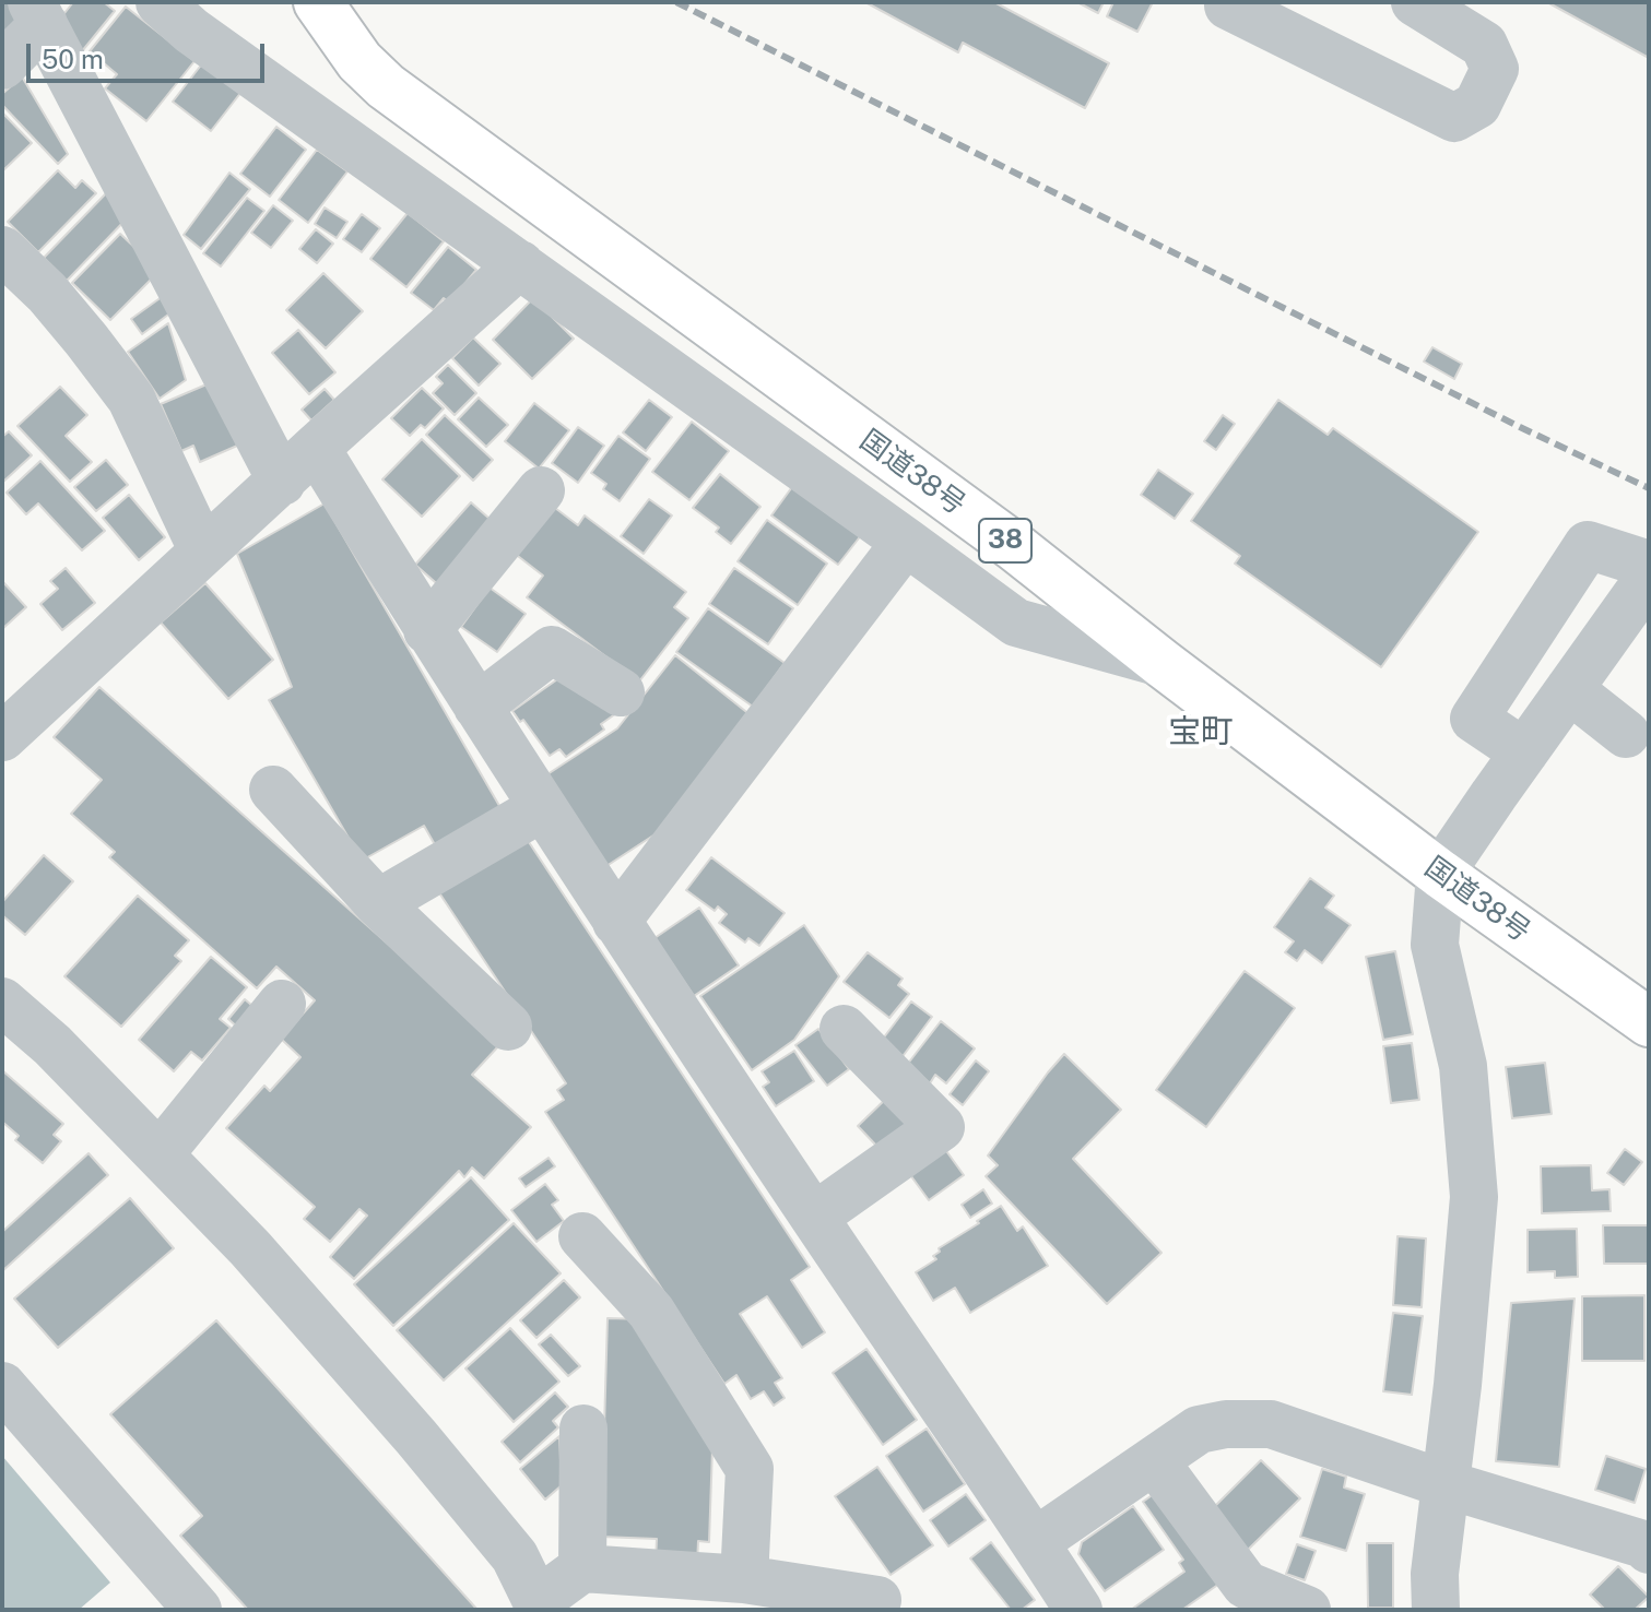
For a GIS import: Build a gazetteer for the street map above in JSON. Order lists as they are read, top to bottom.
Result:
{
  "streets": {
    "highway": ["国道38号", "38"]
  },
  "districts": ["宝町"],
  "scale_bar": "50 m"
}
